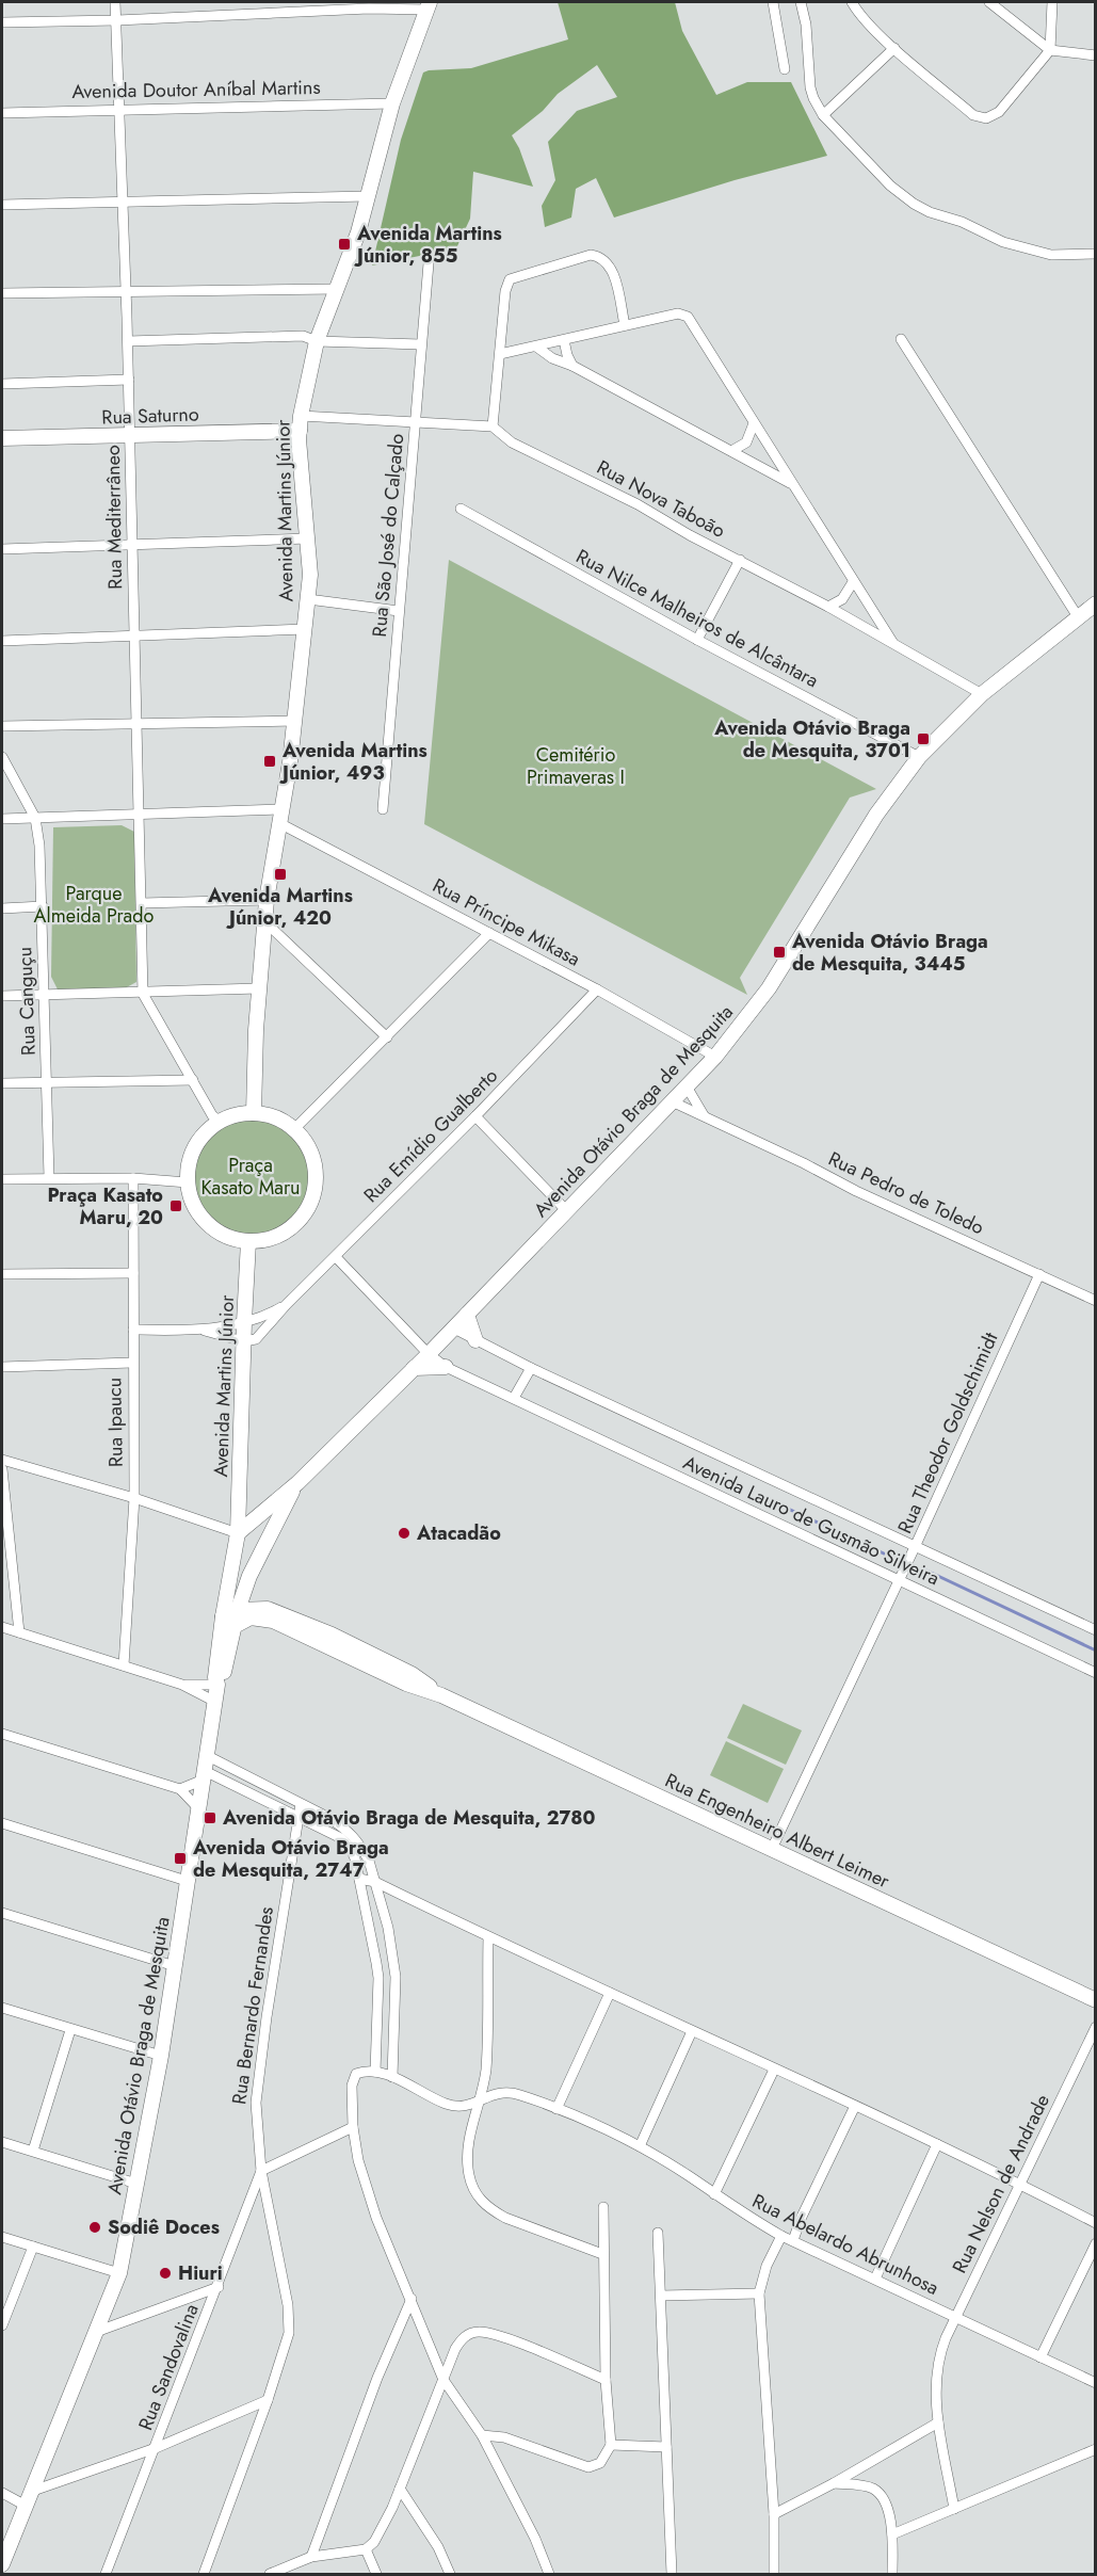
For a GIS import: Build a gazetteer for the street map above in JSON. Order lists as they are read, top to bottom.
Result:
{
  "streets": {
    "street": [
      "Avenida Doutor Aníbal Martins",
      "Rua Saturno",
      "Rua Nova Taboão",
      "Avenida Martins Júnior",
      "Rua Mediterrâneo",
      "Rua São José do Calçado",
      "Rua Nilce Malheiros de Alcântara",
      "Rua Príncipe Mikasa",
      "Rua Canguçu",
      "Avenida Otávio Braga de Mesquita",
      "Rua Emídio Gualberto",
      "Rua Pedro de Toledo",
      "Rua Ipaucu",
      "Rua Theodor Goldschimidt",
      "Avenida Lauro de Gusmão Silveira",
      "Rua Engenheiro Albert Leimer",
      "Rua Bernardo Fernandes",
      "Rua Nelson de Andrade",
      "Rua Abelardo Abrunhosa",
      "Rua Sandovalina"
    ]
  },
  "crossings": [
    ["Avenida Doutor Aníbal Martins", "Avenida Martins Júnior"],
    ["Avenida Doutor Aníbal Martins", "Rua Mediterrâneo"],
    ["Rua Saturno", "Avenida Martins Júnior"],
    ["Rua Saturno", "Rua Mediterrâneo"],
    ["Rua Nova Taboão", "Avenida Otávio Braga de Mesquita"],
    ["Avenida Martins Júnior", "Rua Príncipe Mikasa"],
    ["Avenida Martins Júnior", "Avenida Otávio Braga de Mesquita"],
    ["Avenida Martins Júnior", "Rua Emídio Gualberto"],
    ["Rua Nilce Malheiros de Alcântara", "Avenida Otávio Braga de Mesquita"],
    ["Rua Príncipe Mikasa", "Avenida Otávio Braga de Mesquita"],
    ["Rua Príncipe Mikasa", "Rua Emídio Gualberto"],
    ["Avenida Otávio Braga de Mesquita", "Rua Pedro de Toledo"],
    ["Avenida Otávio Braga de Mesquita", "Avenida Lauro de Gusmão Silveira"],
    ["Avenida Otávio Braga de Mesquita", "Rua Engenheiro Albert Leimer"],
    ["Rua Emídio Gualberto", "Rua Ipaucu"],
    ["Rua Emídio Gualberto", "Avenida Lauro de Gusmão Silveira"],
    ["Rua Pedro de Toledo", "Rua Theodor Goldschimidt"],
    ["Rua Theodor Goldschimidt", "Avenida Lauro de Gusmão Silveira"],
    ["Rua Theodor Goldschimidt", "Rua Engenheiro Albert Leimer"],
    ["Rua Bernardo Fernandes", "Rua Sandovalina"],
    ["Rua Nelson de Andrade", "Rua Abelardo Abrunhosa"]
  ],
  "parks": ["Cemitério Primaveras I", "Parque Almeida Prado", "Praça Kasato Maru"],
  "places": {
    "transit": [
      "Avenida Martins Júnior, 855",
      "Avenida Otávio Braga de Mesquita, 3701",
      "Avenida Martins Júnior, 493",
      "Avenida Martins Júnior, 420",
      "Avenida Otávio Braga de Mesquita, 3445",
      "Praça Kasato Maru, 20",
      "Avenida Otávio Braga de Mesquita, 2780",
      "Avenida Otávio Braga de Mesquita, 2747"
    ],
    "other": ["Atacadão", "Sodiê Doces", "Hiuri"]
  }
}
